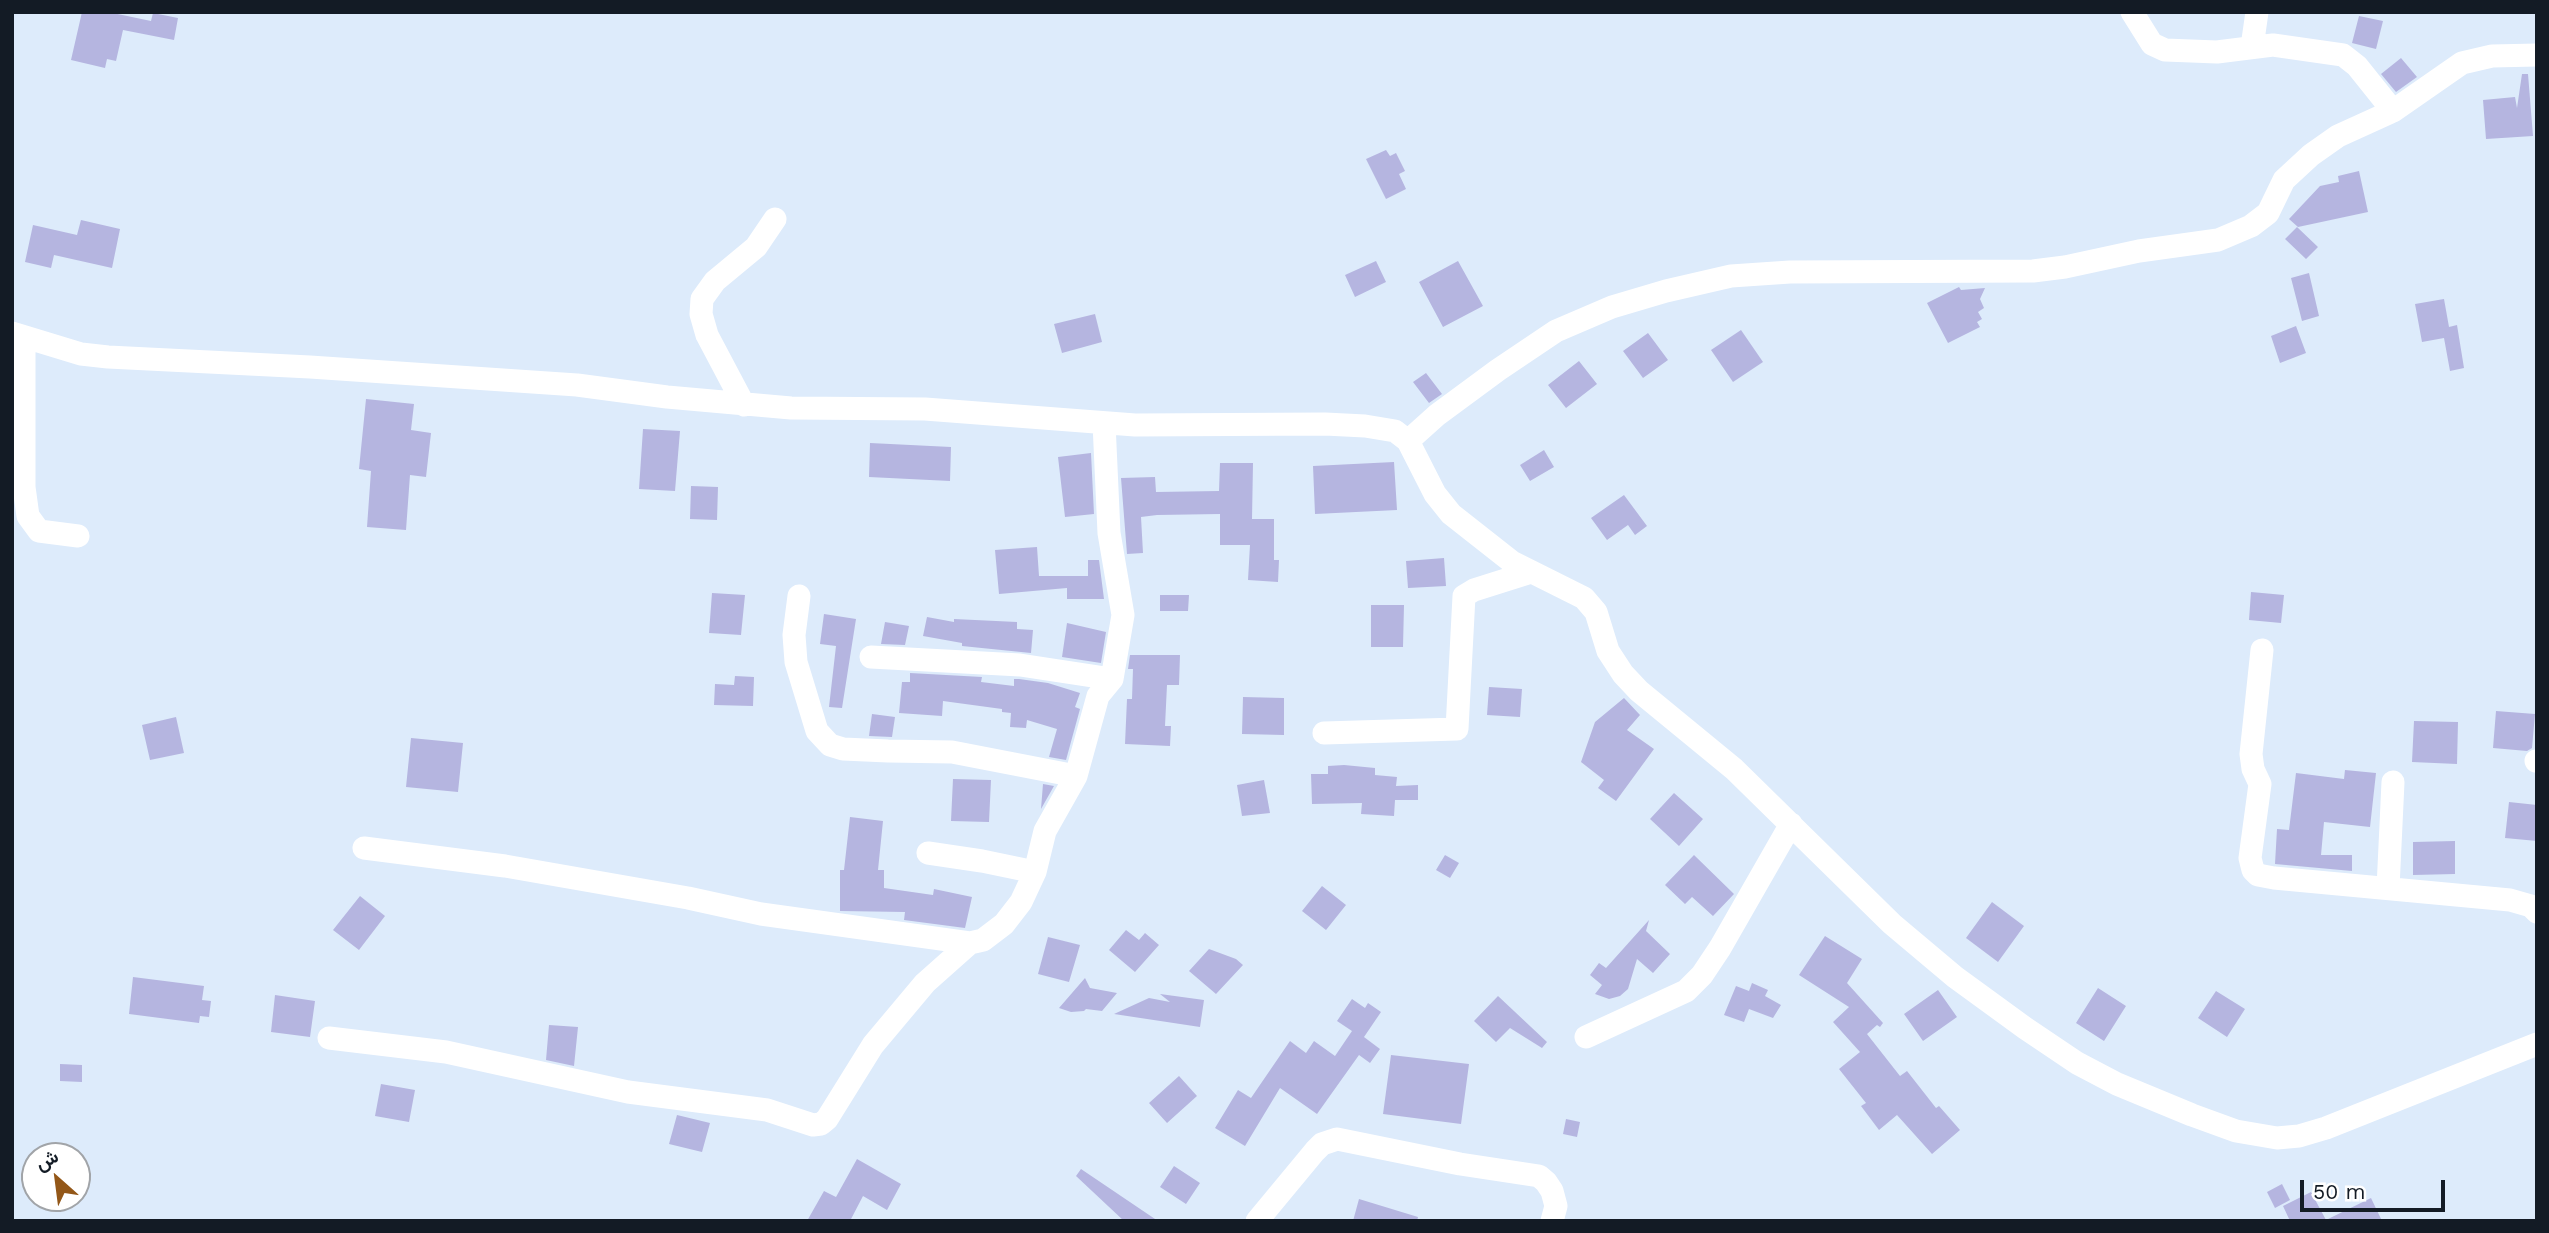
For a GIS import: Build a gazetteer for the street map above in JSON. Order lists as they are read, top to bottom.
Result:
{
  "scale_bar": "50 m",
  "north": "top left"
}
